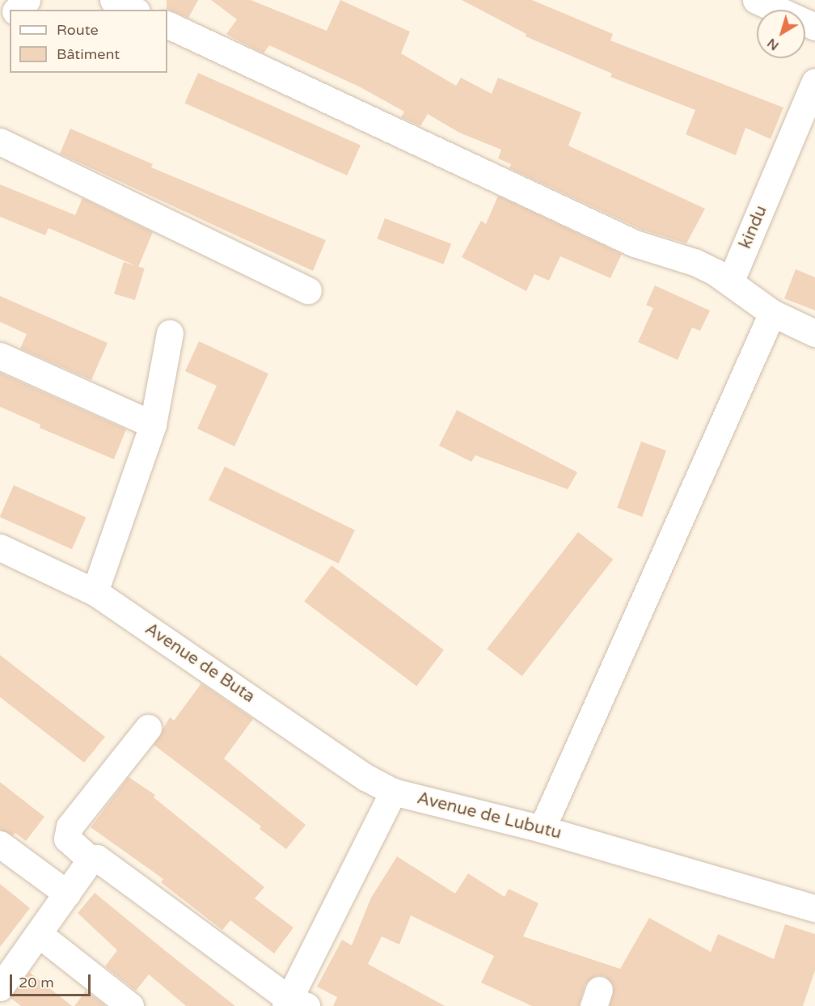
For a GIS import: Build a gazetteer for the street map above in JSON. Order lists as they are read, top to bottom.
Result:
{
  "streets": {
    "street": ["kindu", "Avenue de Buta", "Avenue de Lubutu"]
  },
  "crossings": [
    ["Avenue de Buta", "Avenue de Lubutu"]
  ],
  "legend": ["Route", "Bâtiment"],
  "scale_bar": "20 m",
  "north": "bottom left"
}
